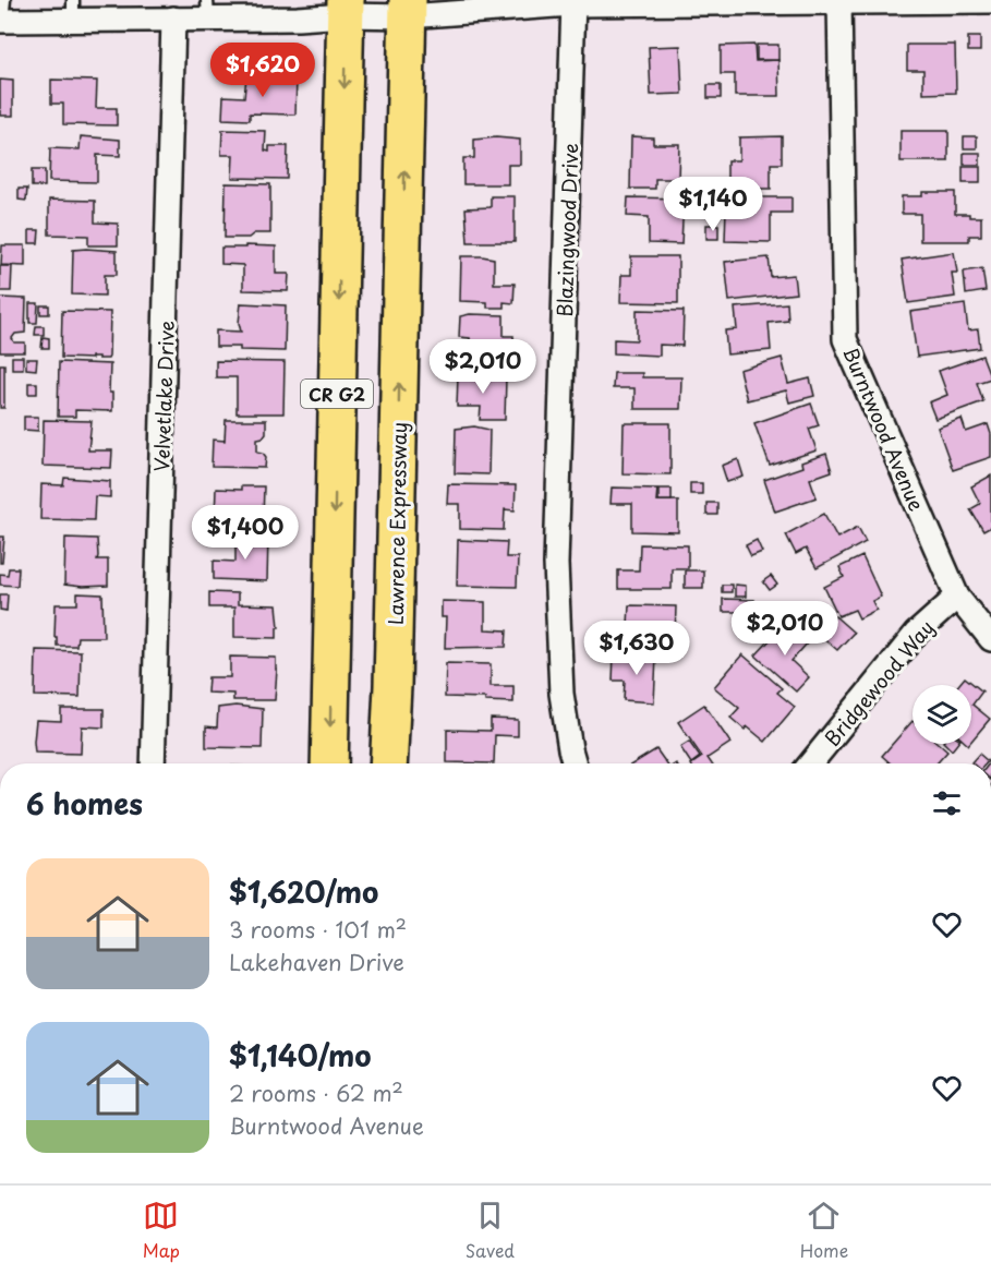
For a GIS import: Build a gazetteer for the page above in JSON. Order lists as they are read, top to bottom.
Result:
{
  "streets": {
    "highway": ["CR G2", "Lawrence Expressway"],
    "street": [
      "Blazingwood Drive",
      "Velvetlake Drive",
      "Burntwood Avenue",
      "Bridgewood Way"
    ]
  },
  "crossings": [
    ["Burntwood Avenue", "Bridgewood Way"]
  ],
  "page": {
    "price": [
      "$1,620",
      "$1,140",
      "$2,010",
      "$1,400",
      "$2,010",
      "$1,630"
    ],
    "heading": "6 homes",
    "list": [
      {
        "name": "$1,620/mo",
        "note": "3 rooms · 101 m² · Lakehaven Drive"
      },
      {
        "name": "$1,140/mo",
        "note": "2 rooms · 62 m² · Burntwood Avenue"
      }
    ],
    "tabs": ["Map", "Saved", "Home"]
  }
}
